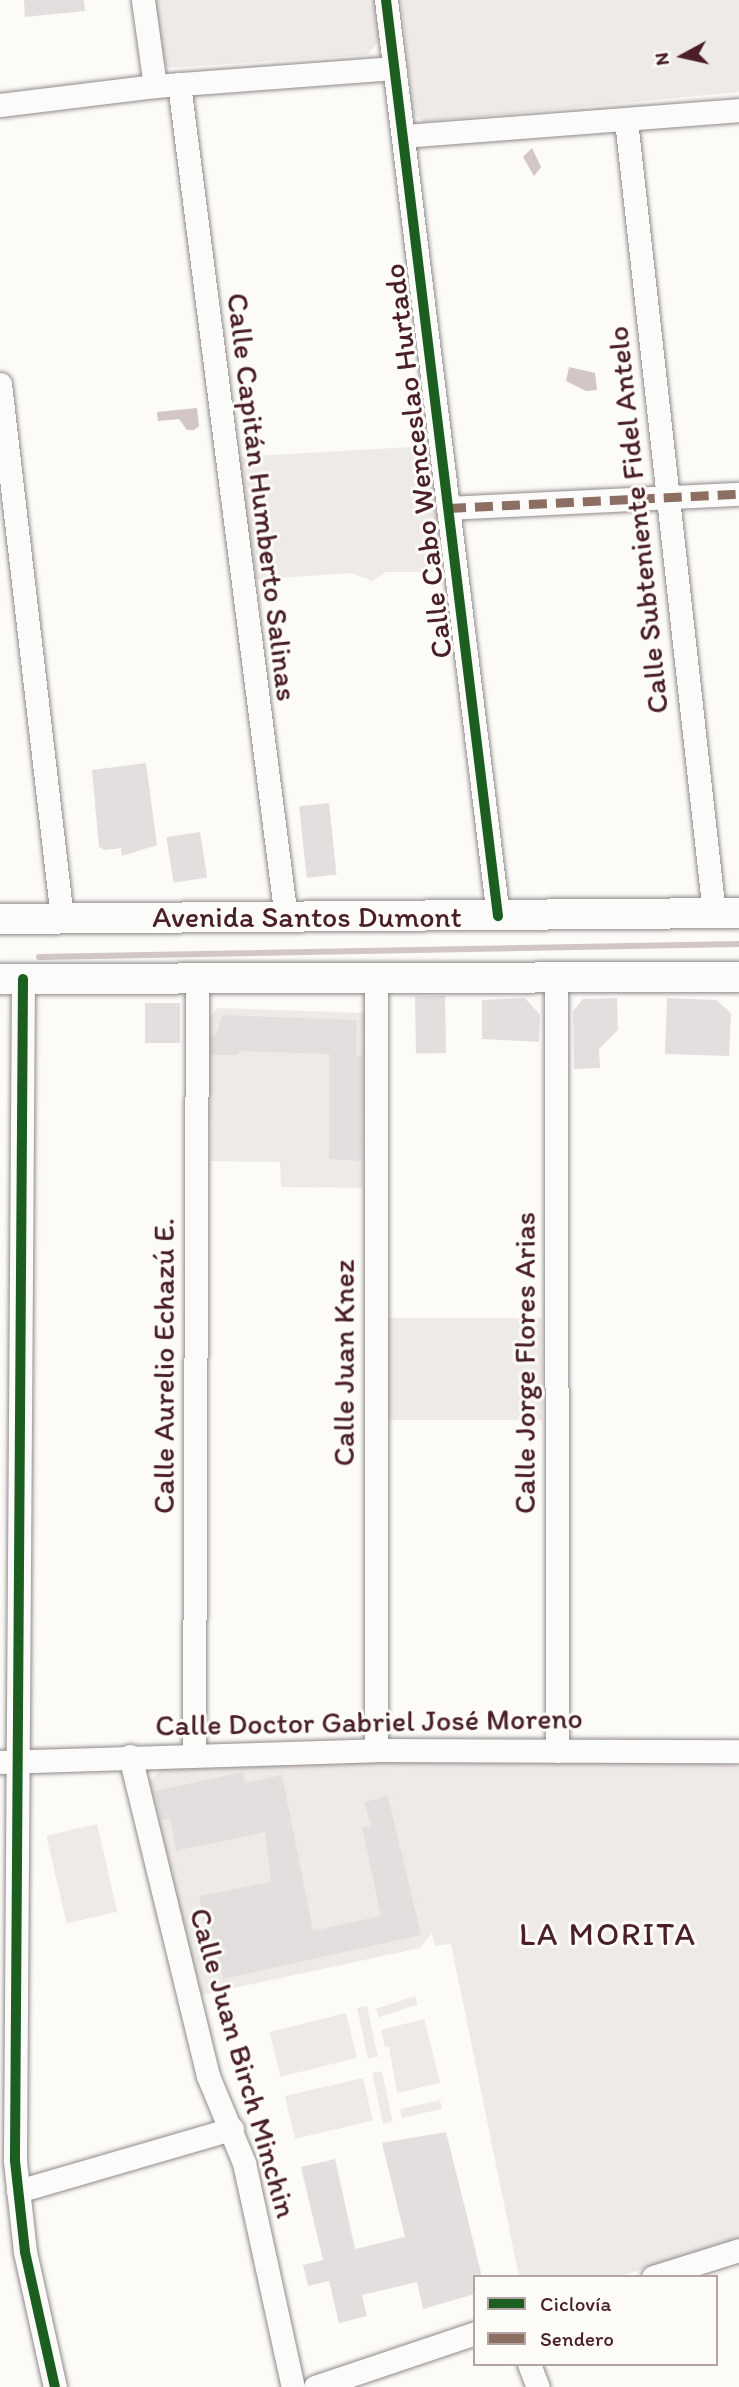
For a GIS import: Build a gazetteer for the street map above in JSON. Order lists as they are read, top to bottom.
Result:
{
  "streets": {
    "main road": ["Avenida Santos Dumont"],
    "street": [
      "Calle Cabo Wenceslao Hurtado",
      "Calle Capitán Humberto Salinas",
      "Calle Subteniente Fidel Antelo",
      "Calle Juan Knez",
      "Calle Jorge Flores Arias",
      "Calle Aurelio Echazú E.",
      "Calle Doctor Gabriel José Moreno",
      "Calle Juan Birch Minchin"
    ]
  },
  "crossings": [
    ["Calle Cabo Wenceslao Hurtado", "Avenida Santos Dumont"],
    ["Calle Capitán Humberto Salinas", "Avenida Santos Dumont"],
    ["Calle Subteniente Fidel Antelo", "Avenida Santos Dumont"],
    ["Avenida Santos Dumont", "Calle Juan Knez"],
    ["Avenida Santos Dumont", "Calle Jorge Flores Arias"],
    ["Avenida Santos Dumont", "Calle Aurelio Echazú E."],
    ["Calle Juan Knez", "Calle Doctor Gabriel José Moreno"],
    ["Calle Jorge Flores Arias", "Calle Doctor Gabriel José Moreno"],
    ["Calle Aurelio Echazú E.", "Calle Doctor Gabriel José Moreno"],
    ["Calle Doctor Gabriel José Moreno", "Calle Juan Birch Minchin"]
  ],
  "districts": ["LA MORITA"],
  "legend": ["Ciclovía", "Sendero"],
  "north": "left"
}
